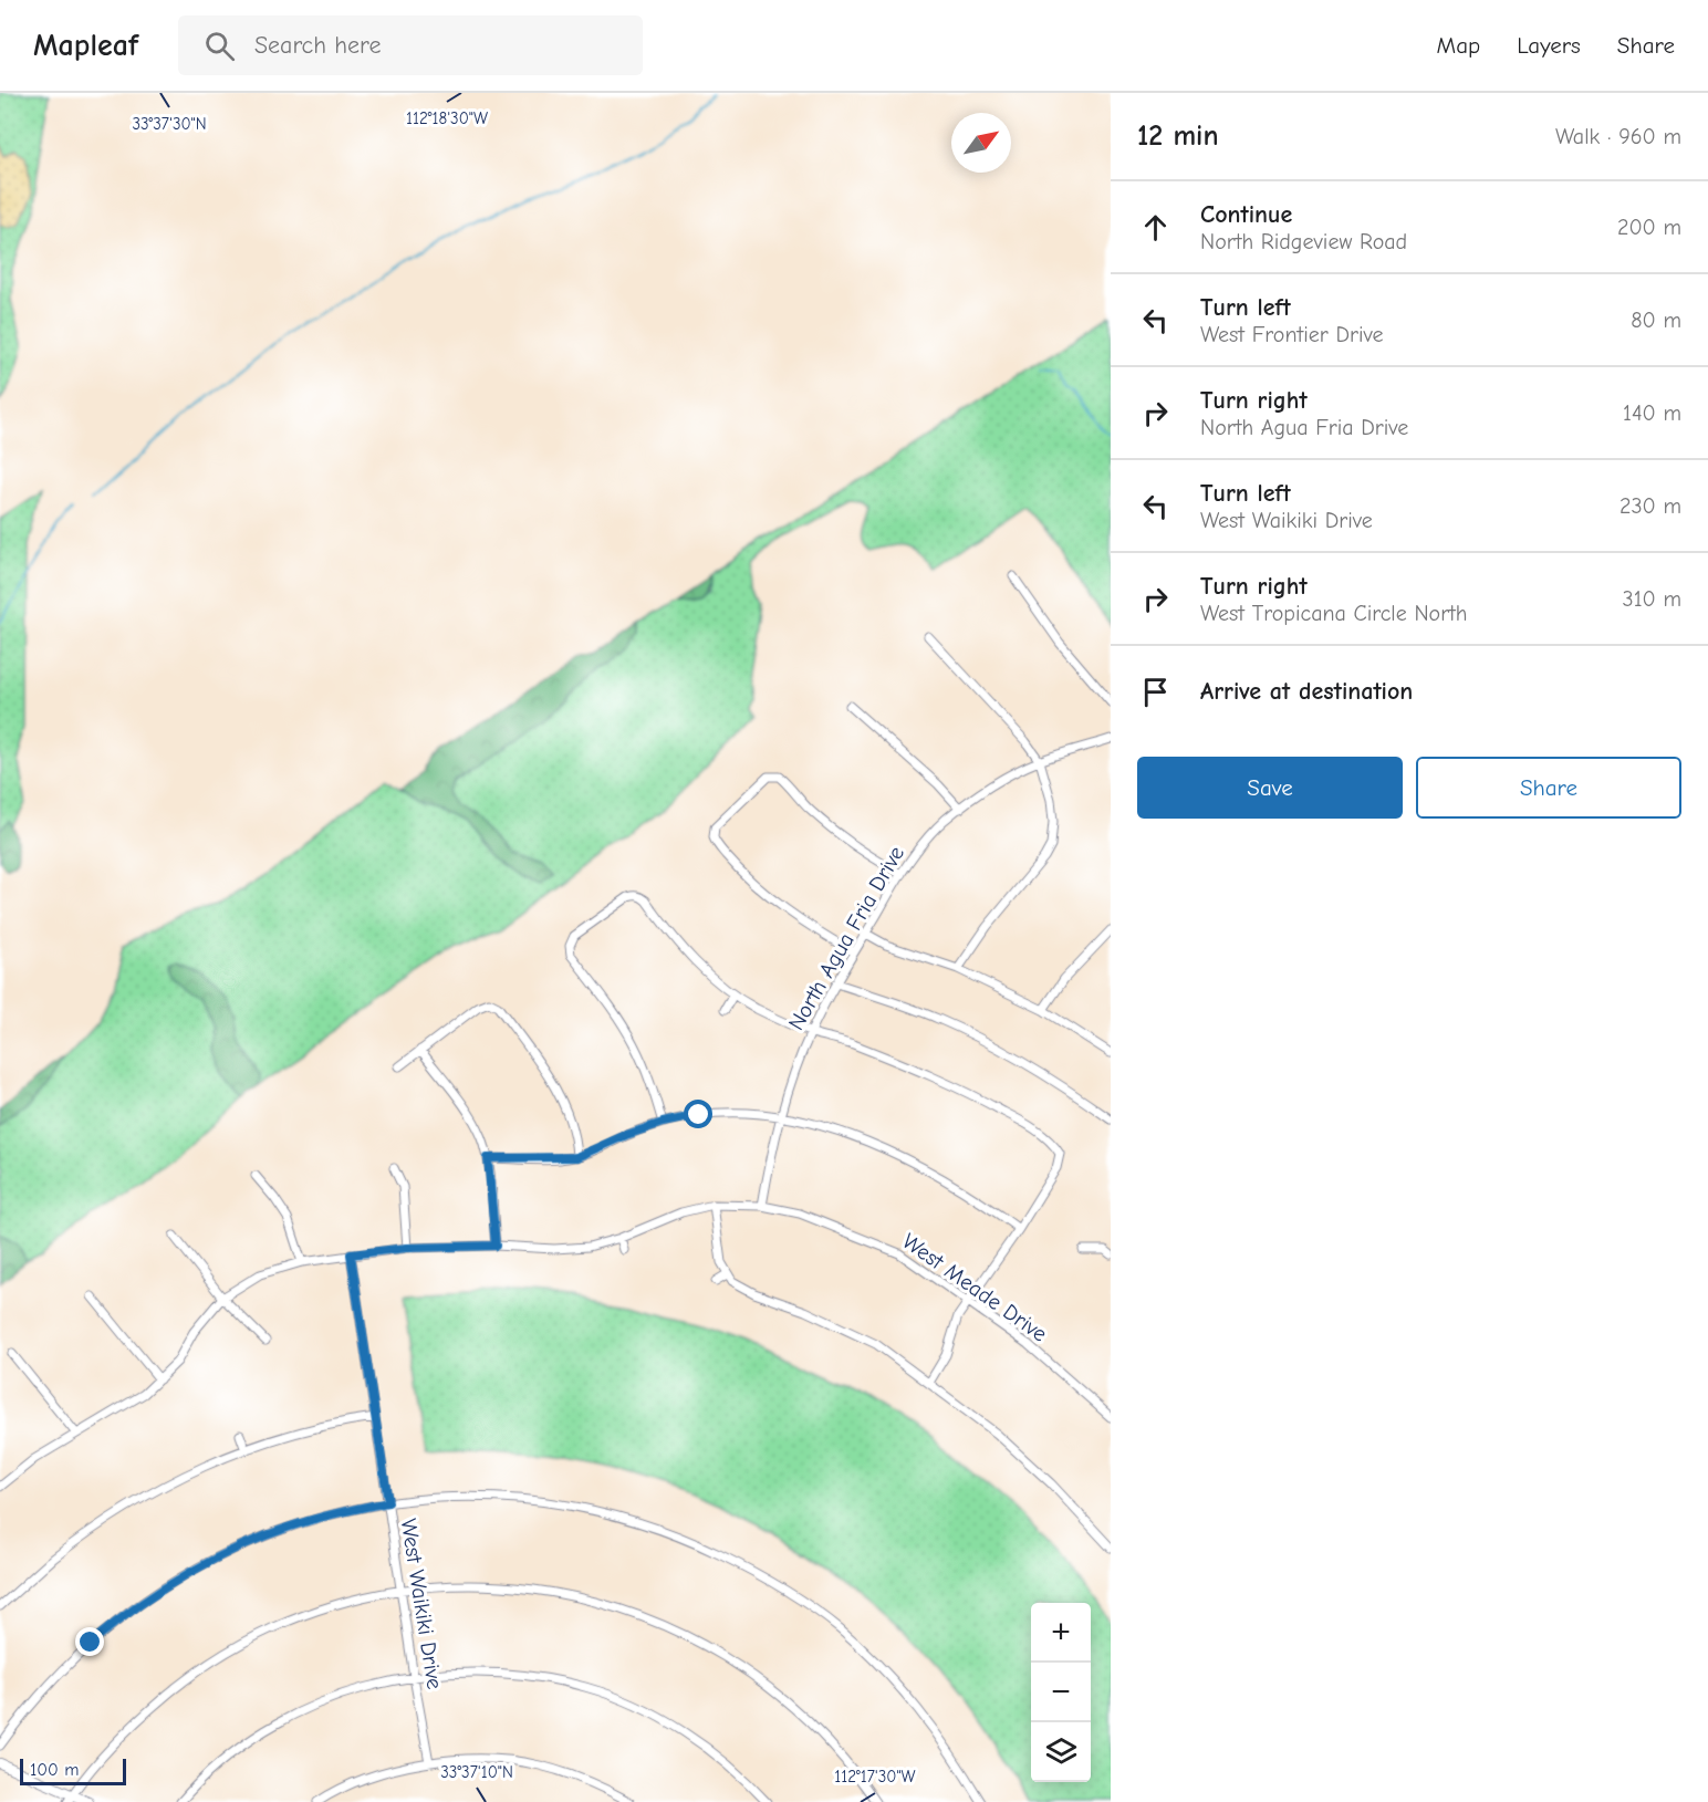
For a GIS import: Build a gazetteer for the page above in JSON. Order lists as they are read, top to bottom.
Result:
{
  "streets": {
    "street": ["North Agua Fria Drive", "West Meade Drive", "West Waikiki Drive"]
  },
  "crossings": [
    ["North Agua Fria Drive", "West Meade Drive"]
  ],
  "scale_bar": "100 m",
  "north": "top right",
  "page": {
    "header": "Mapleaf",
    "search": "Search here",
    "nav": ["Map", "Layers", "Share"],
    "heading": ["12 min", "Walk · 960 m"],
    "list": [
      ["Continue", "North Ridgeview Road", "200 m"],
      ["Turn left", "West Frontier Drive", "80 m"],
      ["Turn right", "North Agua Fria Drive", "140 m"],
      ["Turn left", "West Waikiki Drive", "230 m"],
      ["Turn right", "West Tropicana Circle North", "310 m"],
      "Arrive at destination"
    ],
    "buttons": ["Save", "Share"],
    "map_buttons": ["+", "−"],
    "scale": "100 m"
  },
  "coordinates": [
    "112°18'30\"W",
    "33°37'30\"N",
    "33°37'10\"N",
    "112°17'30\"W"
  ]
}
